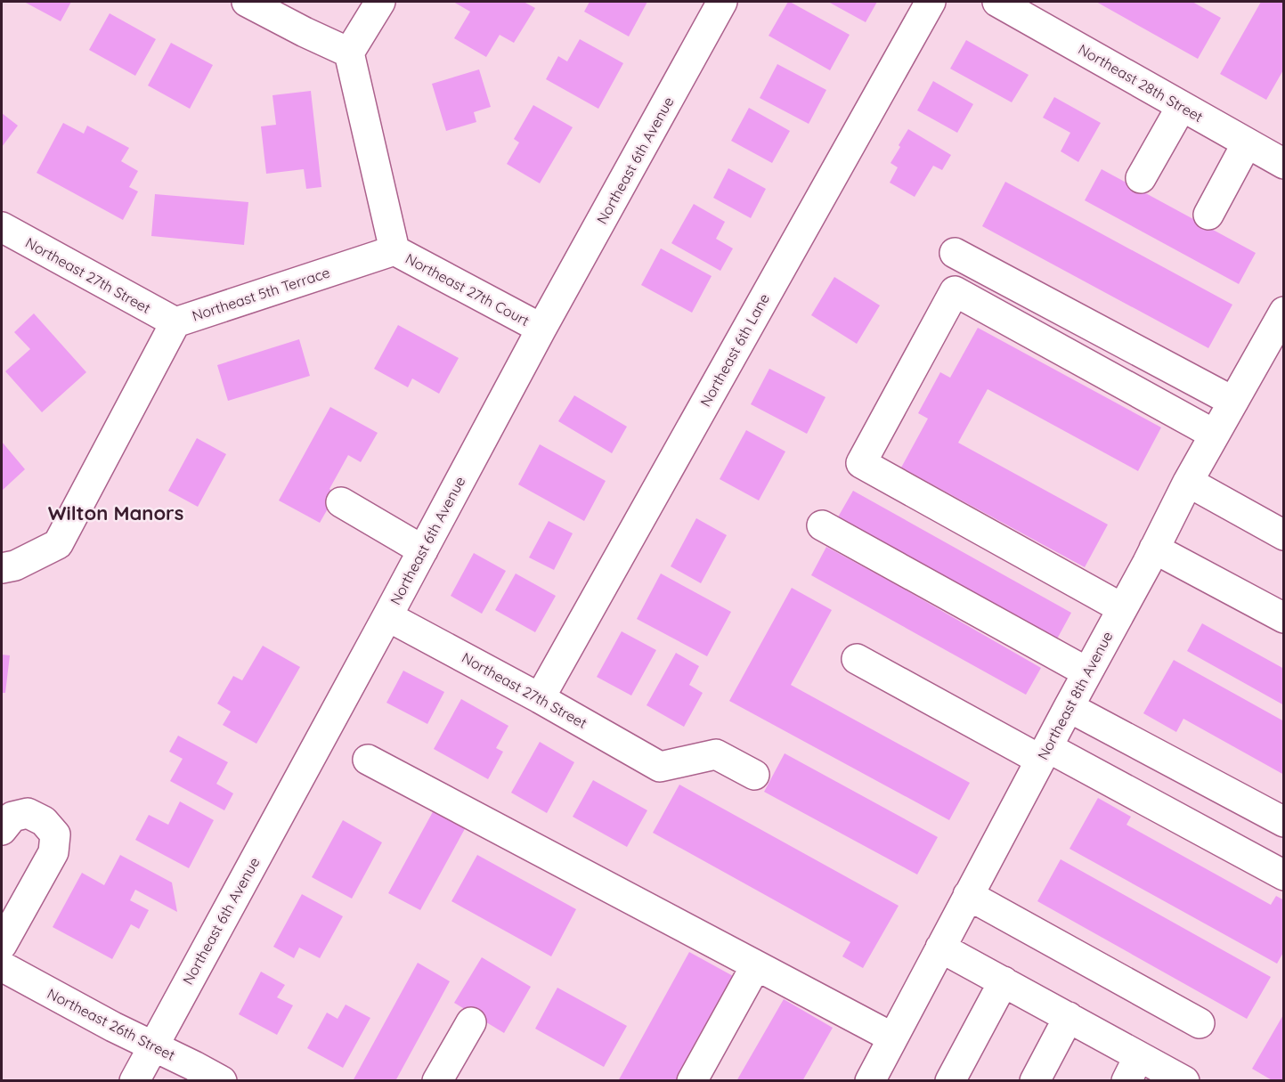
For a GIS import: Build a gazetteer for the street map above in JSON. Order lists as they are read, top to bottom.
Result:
{
  "streets": {
    "street": [
      "Northeast 28th Street",
      "Northeast 6th Avenue",
      "Northeast 27th Street",
      "Northeast 27th Court",
      "Northeast 5th Terrace",
      "Northeast 6th Lane",
      "Northeast 8th Avenue",
      "Northeast 26th Street"
    ]
  },
  "crossings": [
    ["Northeast 6th Avenue", "Northeast 27th Street"],
    ["Northeast 6th Avenue", "Northeast 27th Court"],
    ["Northeast 6th Avenue", "Northeast 26th Street"],
    ["Northeast 27th Street", "Northeast 5th Terrace"],
    ["Northeast 27th Street", "Northeast 6th Lane"],
    ["Northeast 27th Court", "Northeast 5th Terrace"]
  ],
  "districts": ["Wilton Manors"]
}
